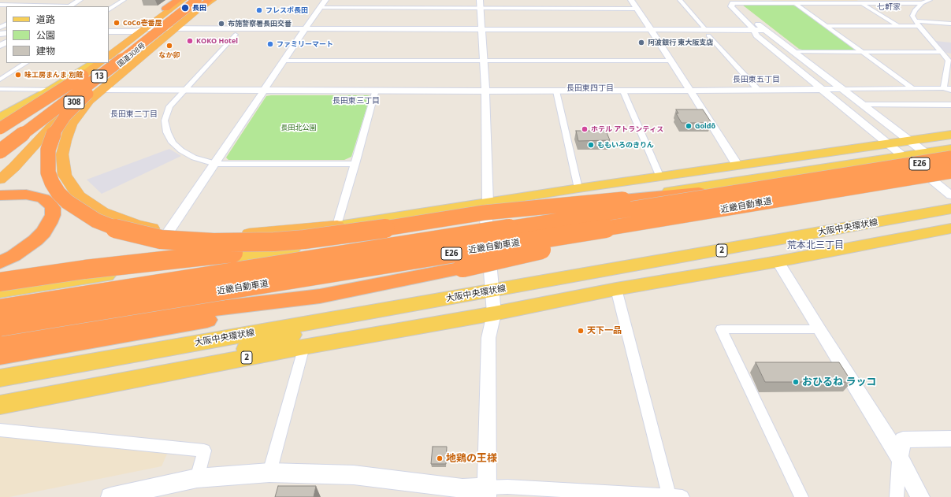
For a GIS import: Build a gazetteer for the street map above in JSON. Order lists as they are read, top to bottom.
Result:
{
  "streets": {
    "highway": [
      "国道308号",
      "13",
      "308",
      "E26",
      "近畿自動車道"
    ],
    "main road": ["大阪中央環状線", "2"]
  },
  "crossings": [
    ["国道308号", "13"],
    ["国道308号", "308"],
    ["13", "308"]
  ],
  "districts": [
    "七軒家",
    "長田東五丁目",
    "長田東四丁目",
    "長田東三丁目",
    "長田東二丁目",
    "荒本北三丁目"
  ],
  "parks": ["長田北公園"],
  "places": [
    "長田",
    "フレスポ長田",
    "CoCo壱番屋",
    "布施警察署長田交番",
    "KOKO Hotel",
    "阿波銀行 東大阪支店",
    "ファミリーマート",
    "なか卯",
    "味工房まんま 別館",
    "Goldô",
    "ホテル アトランティス",
    "ももいろのきりん",
    "天下一品",
    "おひるね ラッコ",
    "地鶏の王様"
  ],
  "legend": ["道路", "公園", "建物"]
}
